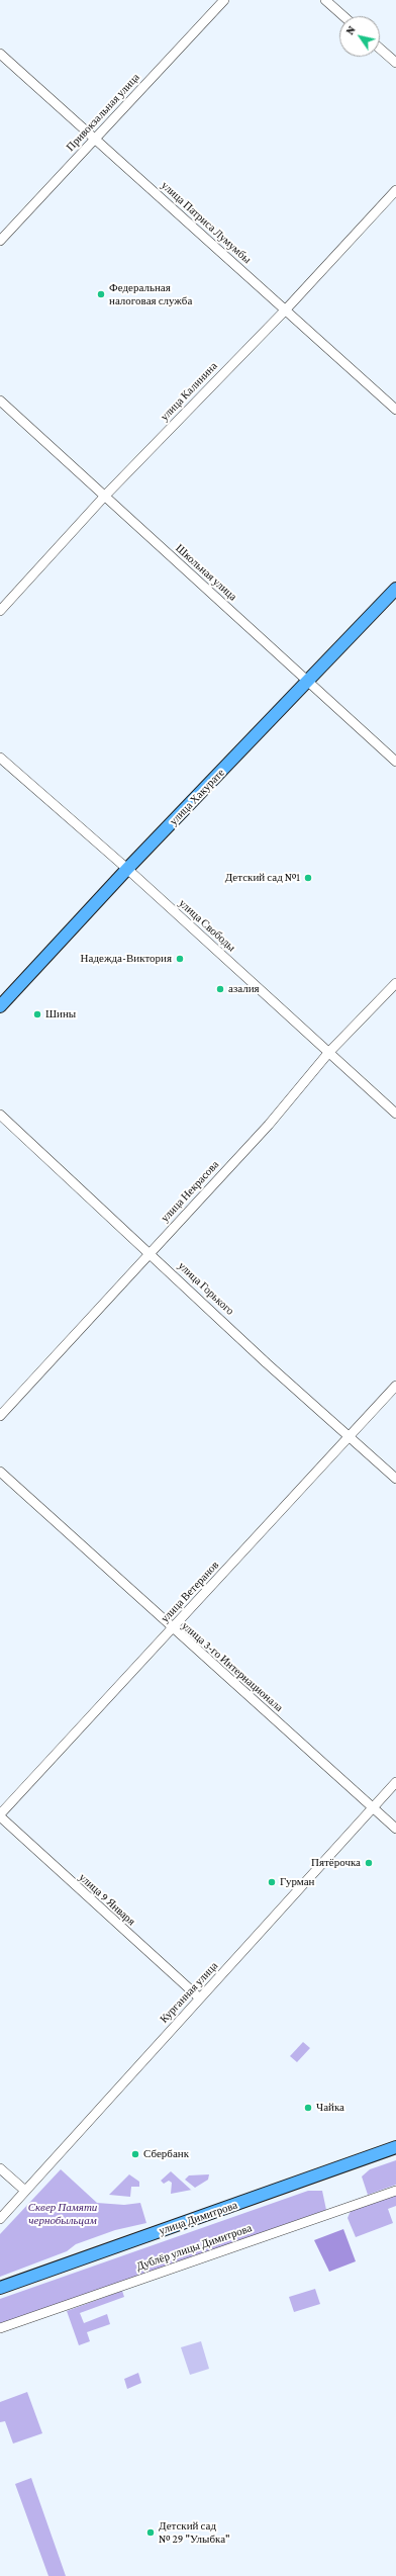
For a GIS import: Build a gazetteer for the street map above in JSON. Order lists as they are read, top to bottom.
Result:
{
  "streets": {
    "main road": ["улица Хакурате", "улица Димитрова"],
    "street": [
      "Привокзальная улица",
      "улица Патриса Лумумбы",
      "улица Калинина",
      "Школьная улица",
      "улица Свободы",
      "улица Некрасова",
      "улица Горького",
      "улица Ветеранов",
      "улица 3-го Интернационала",
      "улица 9 Января",
      "Курганная улица",
      "Дублёр улицы Димитрова"
    ]
  },
  "crossings": [
    ["Привокзальная улица", "улица Патриса Лумумбы"],
    ["улица Патриса Лумумбы", "улица Калинина"],
    ["улица Калинина", "Школьная улица"],
    ["Школьная улица", "улица Хакурате"],
    ["улица Хакурате", "улица Свободы"],
    ["улица Свободы", "улица Некрасова"],
    ["улица Некрасова", "улица Горького"],
    ["улица Горького", "улица Ветеранов"],
    ["улица Ветеранов", "улица 3-го Интернационала"],
    ["улица Ветеранов", "улица 9 Января"],
    ["улица 3-го Интернационала", "Курганная улица"],
    ["улица 9 Января", "Курганная улица"]
  ],
  "parks": ["Сквер Памяти чернобыльцам"],
  "places": [
    "Федеральная налоговая служба",
    "Детский сад №1",
    "Надежда-Виктория",
    "азалия",
    "Шины",
    "Пятёрочка",
    "Гурман",
    "Чайка",
    "Сбербанк",
    "Детский сад № 29 \"Улыбка\""
  ],
  "north": "top left"
}
